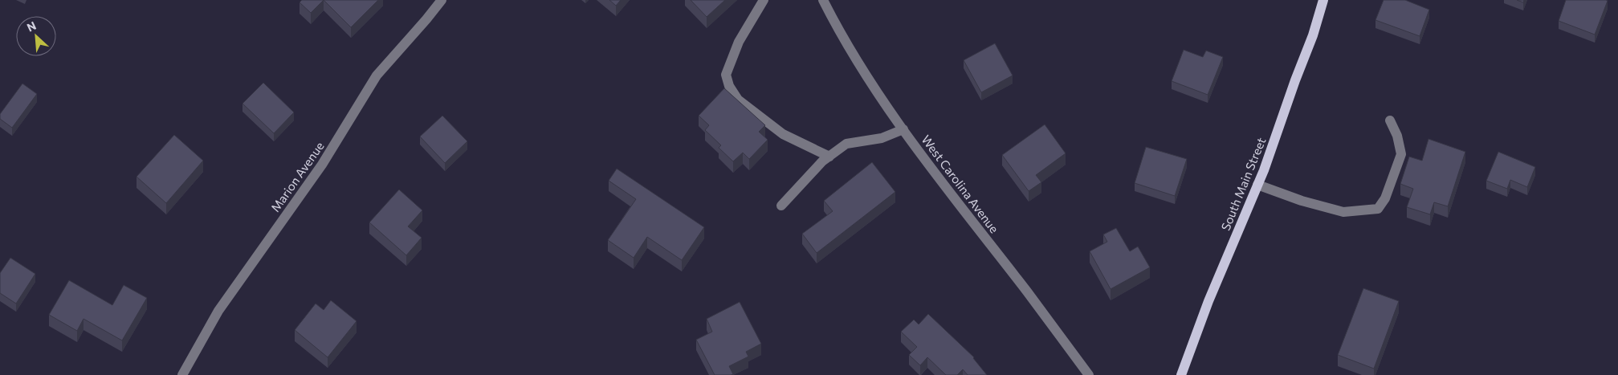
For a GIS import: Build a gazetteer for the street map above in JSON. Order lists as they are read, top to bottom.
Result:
{
  "streets": {
    "main road": ["South Main Street"],
    "street": ["Marion Avenue", "West Carolina Avenue"]
  },
  "north": "top left"
}
